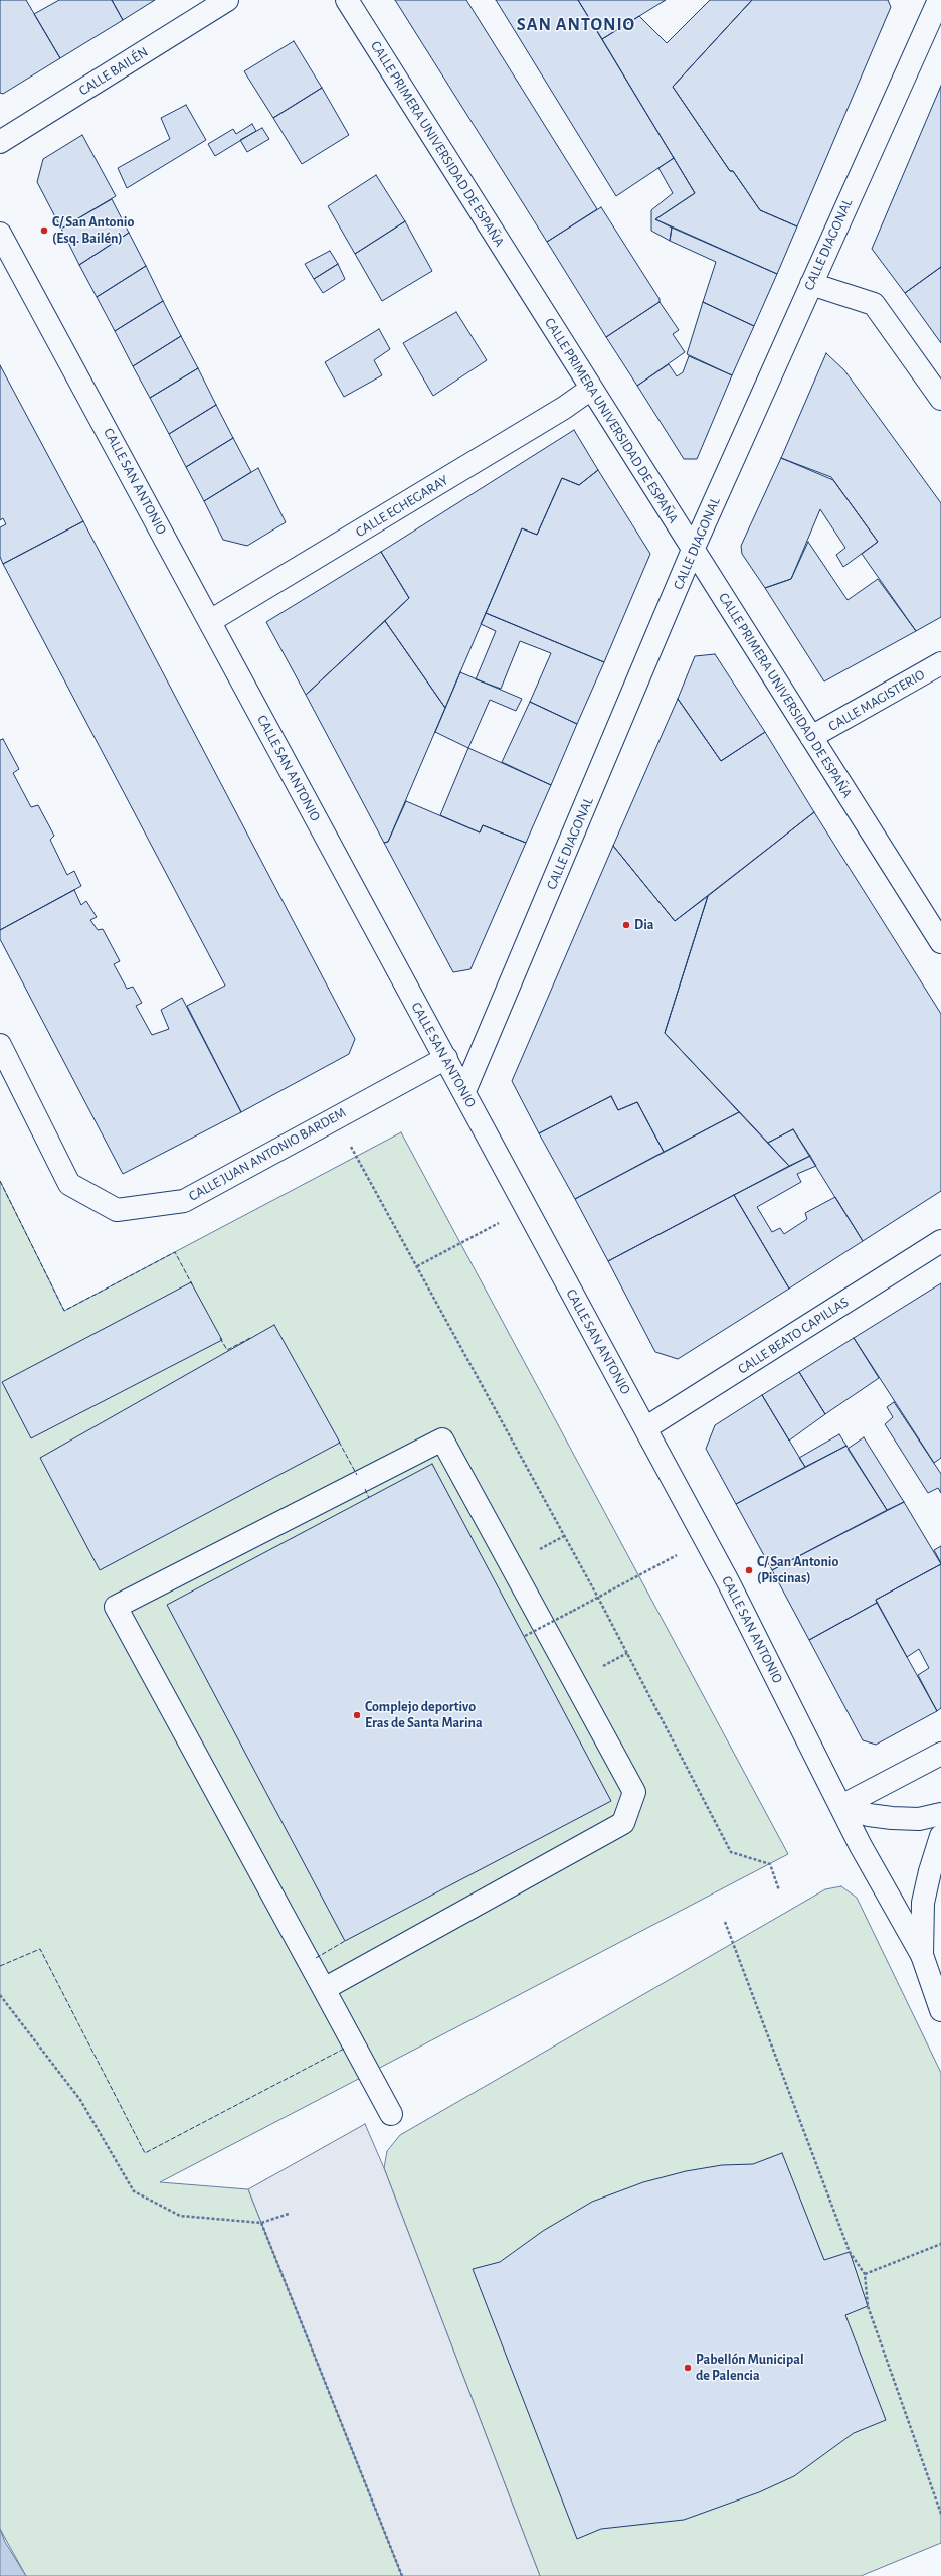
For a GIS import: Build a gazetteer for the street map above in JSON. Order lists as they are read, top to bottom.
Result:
{
  "streets": {
    "street": [
      "CALLE BAILÉN",
      "CALLE PRIMERA UNIVERSIDAD DE ESPAÑA",
      "CALLE DIAGONAL",
      "CALLE SAN ANTONIO",
      "CALLE ECHEGARAY",
      "CALLE MAGISTERIO",
      "CALLE JUAN ANTONIO BARDEM",
      "CALLE BEATO CAPILLAS"
    ]
  },
  "crossings": [
    ["CALLE PRIMERA UNIVERSIDAD DE ESPAÑA", "CALLE DIAGONAL"],
    ["CALLE PRIMERA UNIVERSIDAD DE ESPAÑA", "CALLE ECHEGARAY"],
    ["CALLE PRIMERA UNIVERSIDAD DE ESPAÑA", "CALLE MAGISTERIO"],
    ["CALLE DIAGONAL", "CALLE SAN ANTONIO"],
    ["CALLE SAN ANTONIO", "CALLE ECHEGARAY"],
    ["CALLE SAN ANTONIO", "CALLE JUAN ANTONIO BARDEM"],
    ["CALLE SAN ANTONIO", "CALLE BEATO CAPILLAS"]
  ],
  "districts": ["SAN ANTONIO"],
  "places": [
    "C/ San Antonio (Esq. Bailén)",
    "Dia",
    "C/ San Antonio (Piscinas)",
    "Complejo deportivo Eras de Santa Marina",
    "Pabellón Municipal de Palencia"
  ]
}
